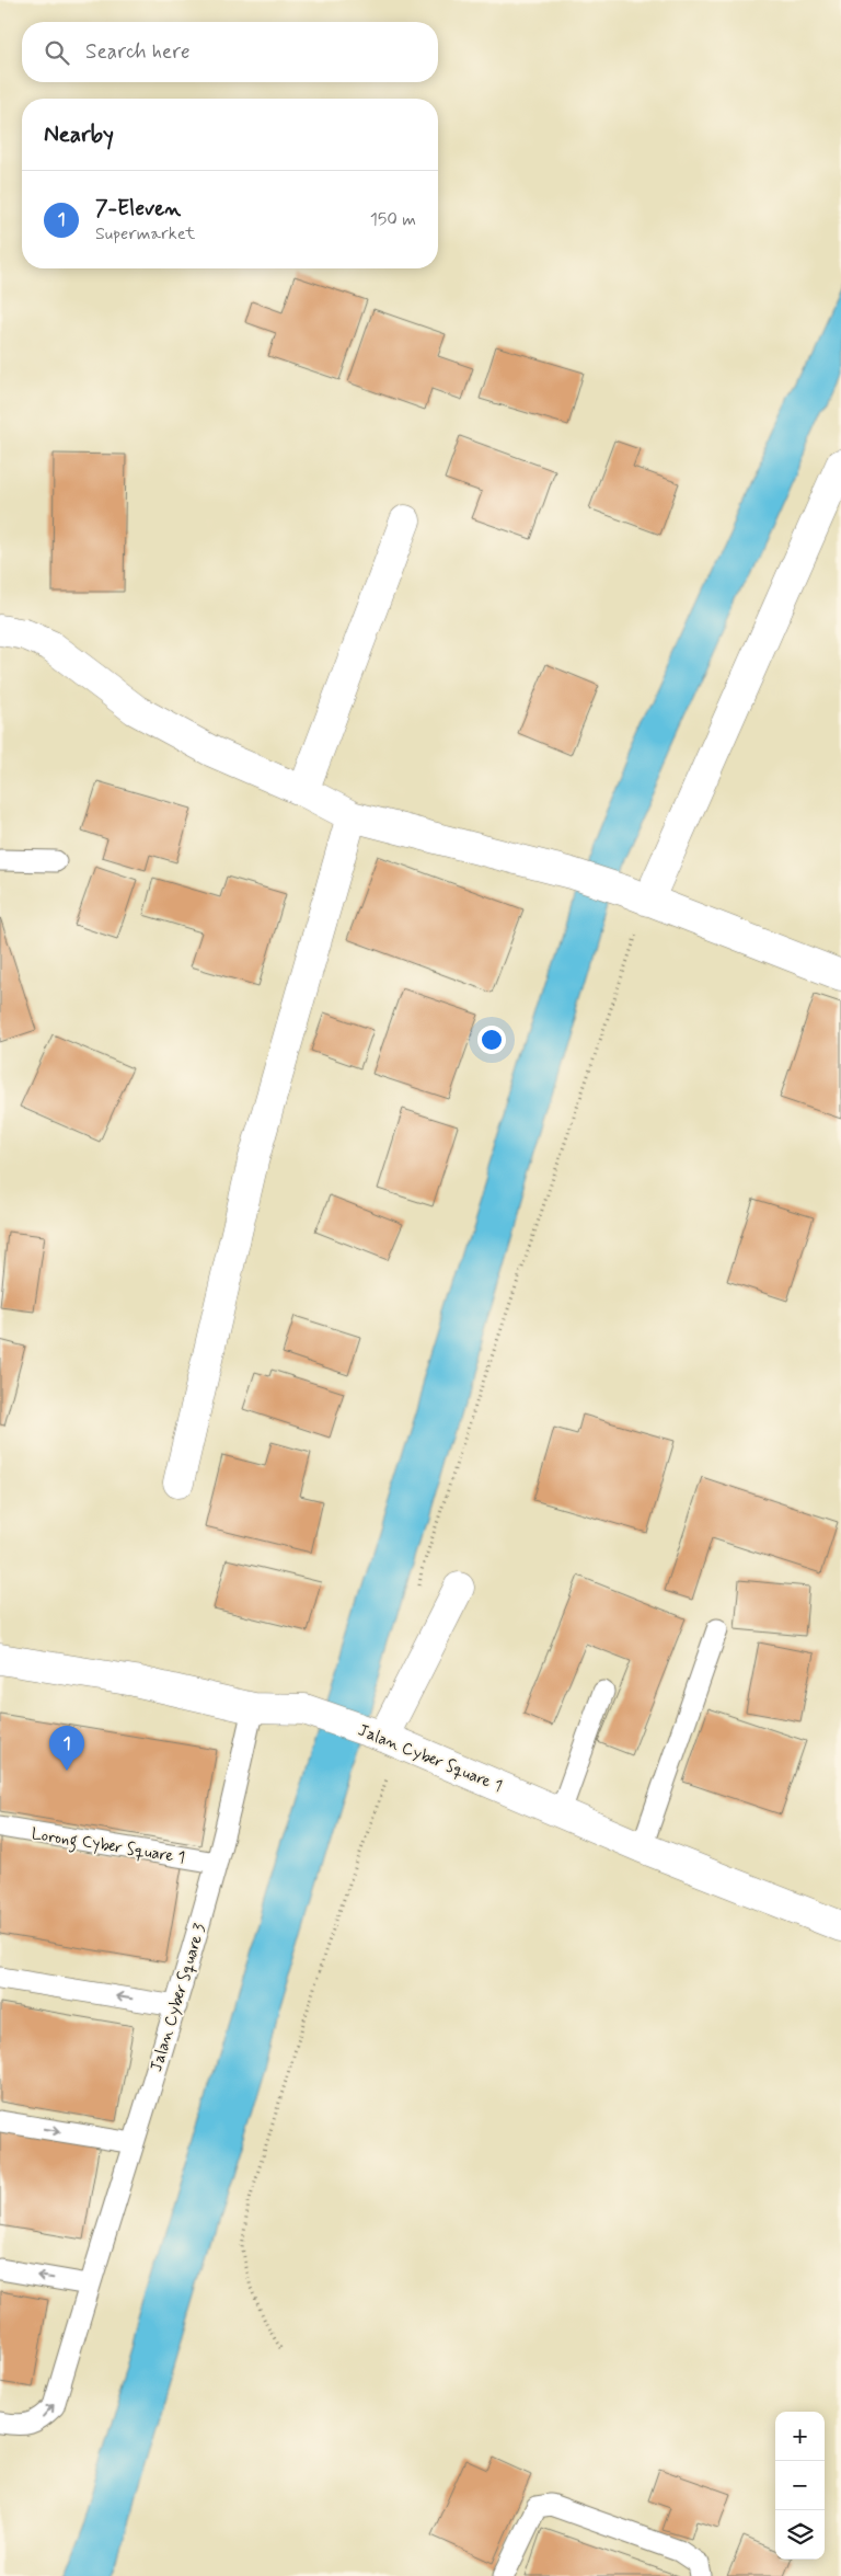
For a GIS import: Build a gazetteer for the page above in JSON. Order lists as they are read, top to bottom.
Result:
{
  "streets": {
    "street": ["Jalan Cyber Square 1"],
    "lane": ["Lorong Cyber Square 1", "Jalan Cyber Square 3"]
  },
  "crossings": [
    ["Jalan Cyber Square 1", "Jalan Cyber Square 3"],
    ["Lorong Cyber Square 1", "Jalan Cyber Square 3"]
  ],
  "page": {
    "search": "Search here",
    "heading": "Nearby",
    "list": [
      {
        "mark": "1",
        "name": "7-Eleven",
        "note": "Supermarket",
        "value": "150 m"
      }
    ],
    "pins": "1",
    "map_buttons": ["+", "−"]
  }
}
